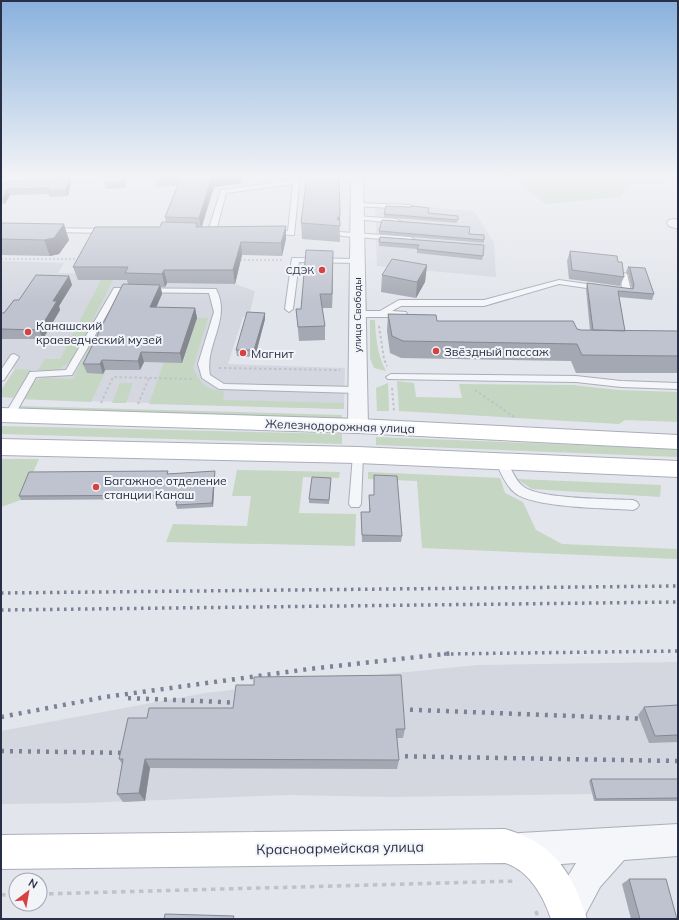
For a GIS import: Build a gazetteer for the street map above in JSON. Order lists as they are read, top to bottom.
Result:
{
  "streets": {
    "main road": ["улица Свободы", "Железнодорожная улица", "Красноармейская улица"]
  },
  "crossings": [
    ["улица Свободы", "Железнодорожная улица"]
  ],
  "places": [
    "СДЭК",
    "Канашский краеведческий музей",
    "Звёздный пассаж",
    "Магнит",
    "Багажное отделение станции Канаш"
  ],
  "north": "top right"
}
